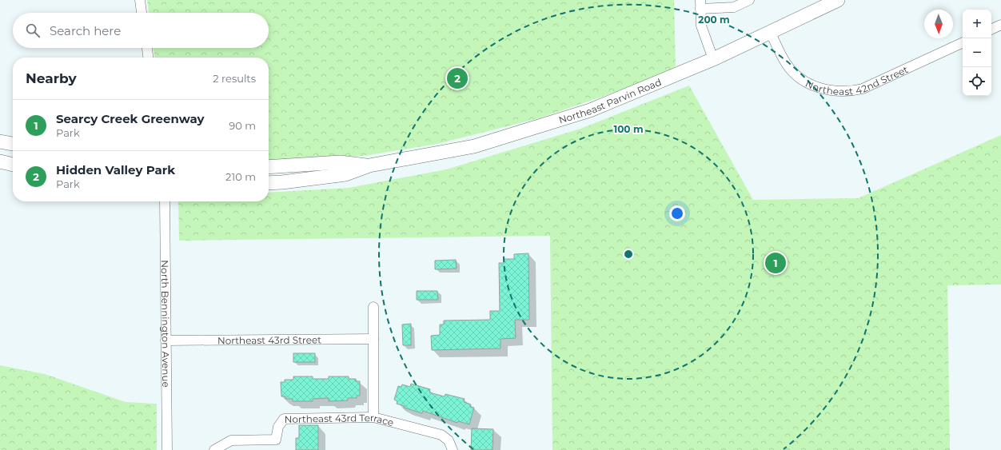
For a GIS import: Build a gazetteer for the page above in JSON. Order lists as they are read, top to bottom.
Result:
{
  "streets": {
    "main road": ["Northeast Parvin Road"],
    "street": [
      "Northeast 42nd Street",
      "North Bennington Avenue",
      "Northeast 43rd Street",
      "Northeast 43rd Terrace"
    ]
  },
  "crossings": [
    ["Northeast 42nd Street", "Northeast Parvin Road"],
    ["North Bennington Avenue", "Northeast 43rd Street"]
  ],
  "north": "bottom",
  "page": {
    "map_buttons": ["+", "−"],
    "search": "Search here",
    "heading": ["Nearby", "2 results"],
    "pins": ["2", "1"],
    "list": [
      {
        "mark": "1",
        "name": "Searcy Creek Greenway",
        "note": "Park",
        "value": "90 m"
      },
      {
        "mark": "2",
        "name": "Hidden Valley Park",
        "note": "Park",
        "value": "210 m"
      }
    ]
  },
  "rings": ["200 m", "100 m"]
}
